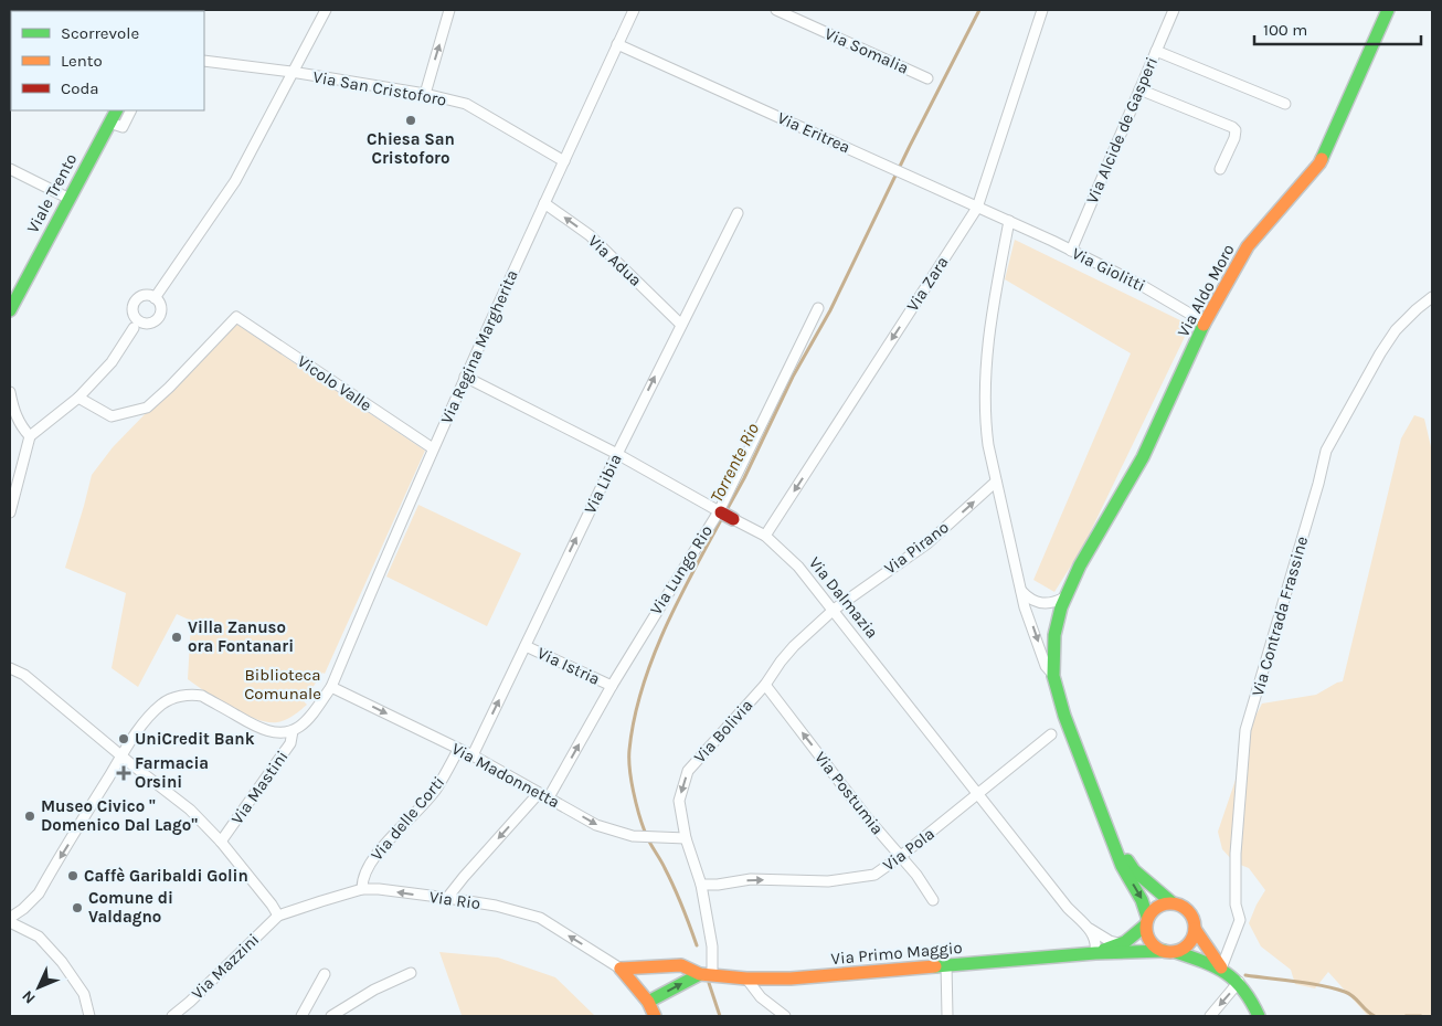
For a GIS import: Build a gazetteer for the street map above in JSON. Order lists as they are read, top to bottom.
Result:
{
  "streets": {
    "street": [
      "Via Somalia",
      "Via San Cristoforo",
      "Via Alcide de Gasperi",
      "Via Eritrea",
      "Viale Trento",
      "Via Adua",
      "Via Giolitti",
      "Via Zara",
      "Via Aldo Moro",
      "Via Regina Margherita",
      "Vicolo Valle",
      "Via Libia",
      "Via Pirano",
      "Via Lungo Rio",
      "Via Dalmazia",
      "Via Contrada Frassine",
      "Via Istria",
      "Via Bolivia",
      "Via Madonnetta",
      "Via Mastini",
      "Via Postumia",
      "Via delle Corti",
      "Via Pola",
      "Via Rio",
      "Via Primo Maggio",
      "Via Mazzini"
    ]
  },
  "crossings": [
    ["Via San Cristoforo", "Via Regina Margherita"],
    ["Via Alcide de Gasperi", "Via Giolitti"],
    ["Via Eritrea", "Via Giolitti"],
    ["Via Eritrea", "Via Zara"],
    ["Via Eritrea", "Via Regina Margherita"],
    ["Via Adua", "Via Regina Margherita"],
    ["Via Adua", "Via Libia"],
    ["Via Giolitti", "Via Aldo Moro"],
    ["Via Zara", "Via Dalmazia"],
    ["Via Regina Margherita", "Vicolo Valle"],
    ["Via Regina Margherita", "Via Dalmazia"],
    ["Via Regina Margherita", "Via Madonnetta"],
    ["Via Regina Margherita", "Via Mastini"],
    ["Via Libia", "Via Dalmazia"],
    ["Via Libia", "Via Istria"],
    ["Via Libia", "Via Madonnetta"],
    ["Via Pirano", "Via Dalmazia"],
    ["Via Pirano", "Via Bolivia"],
    ["Via Lungo Rio", "Via Dalmazia"],
    ["Via Lungo Rio", "Via Istria"],
    ["Via Lungo Rio", "Via Madonnetta"],
    ["Via Dalmazia", "Via Bolivia"],
    ["Via Dalmazia", "Via Pola"],
    ["Via Dalmazia", "Via Primo Maggio"],
    ["Via Bolivia", "Via Madonnetta"],
    ["Via Bolivia", "Via Postumia"],
    ["Via Bolivia", "Via Pola"],
    ["Via Bolivia", "Via Primo Maggio"],
    ["Via Madonnetta", "Via delle Corti"],
    ["Via Postumia", "Via Pola"],
    ["Via delle Corti", "Via Rio"],
    ["Via Rio", "Via Primo Maggio"],
    ["Via Rio", "Via Mazzini"]
  ],
  "one_way": [
    "Via Adua",
    "Via Zara",
    "Via Libia",
    "Via Pirano",
    "Via Bolivia",
    "Via Madonnetta",
    "Via Postumia",
    "Via Pola",
    "Via Rio"
  ],
  "water": ["Torrente Rio"],
  "parks": ["Biblioteca Comunale"],
  "places": {
    "other": [
      "Chiesa San Cristoforo",
      "Villa Zanuso ora Fontanari",
      "UniCredit Bank",
      "Museo Civico \" Domenico Dal Lago\"",
      "Caffè Garibaldi Golin",
      "Comune di Valdagno"
    ],
    "health": ["Farmacia Orsini"]
  },
  "legend": ["Scorrevole", "Lento", "Coda"],
  "scale_bar": "100 m",
  "north": "bottom left"
}
